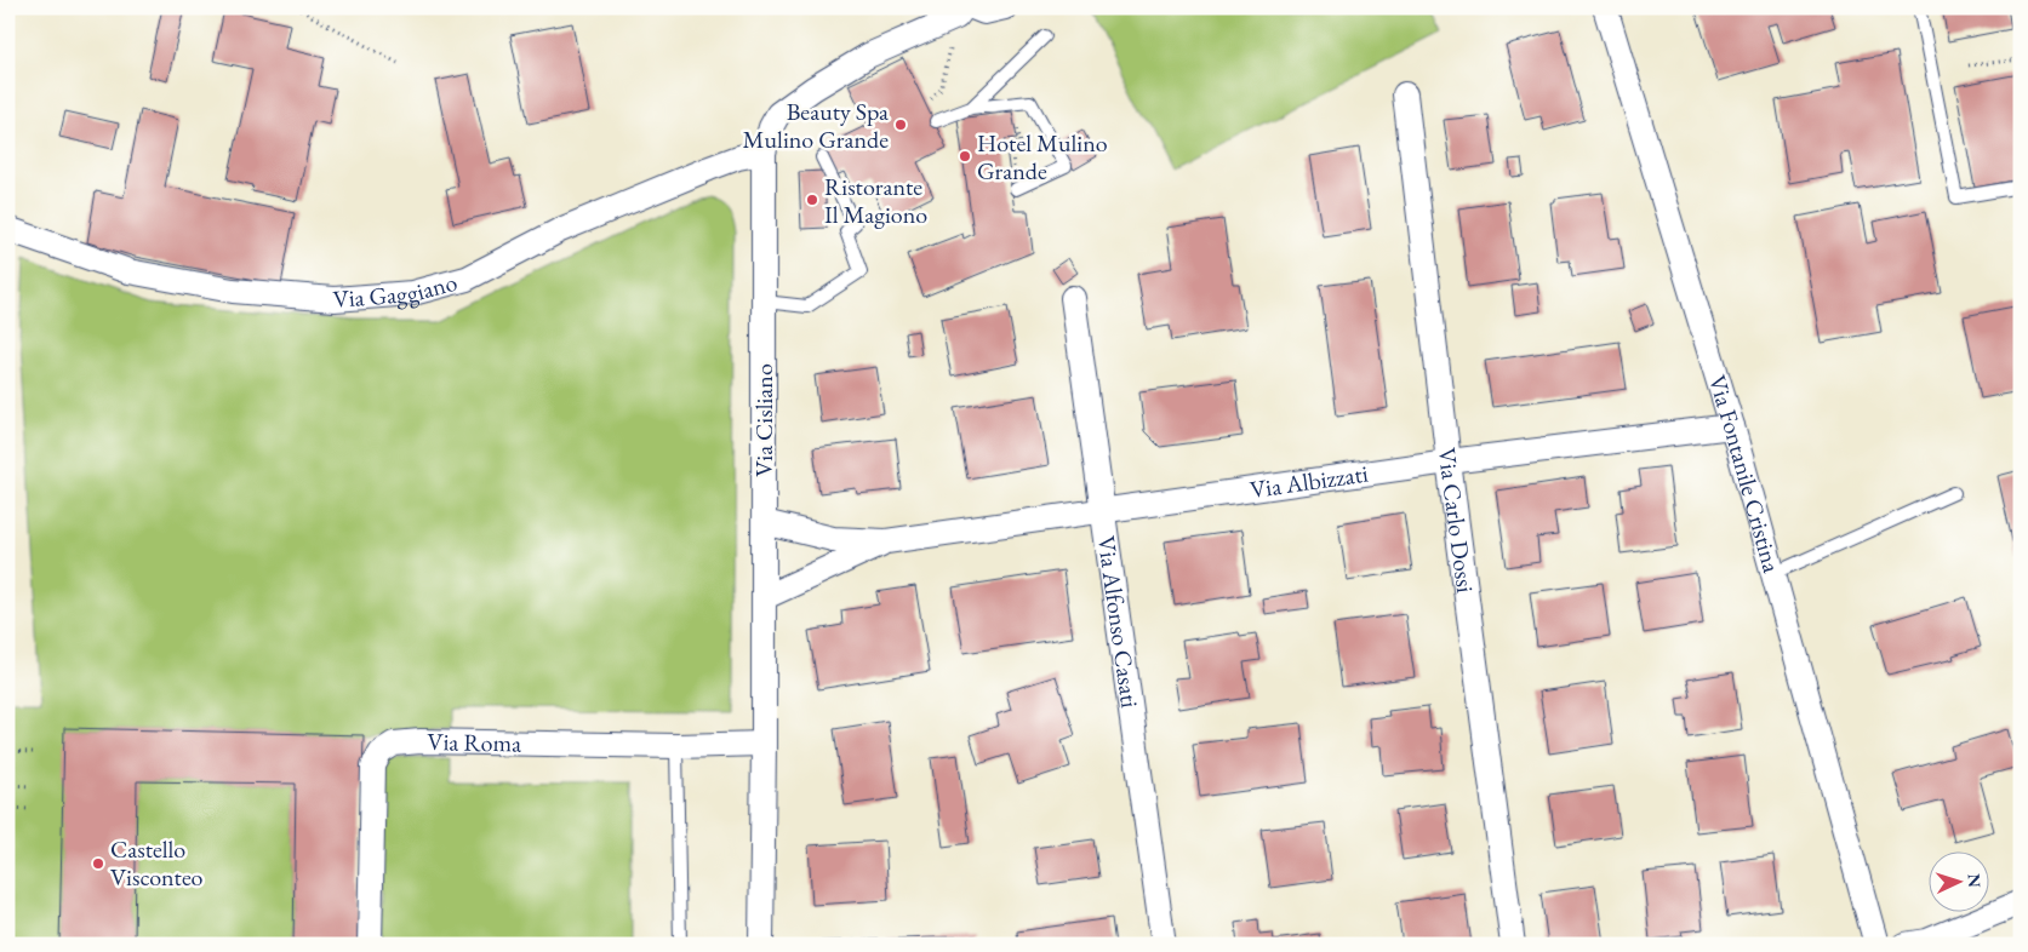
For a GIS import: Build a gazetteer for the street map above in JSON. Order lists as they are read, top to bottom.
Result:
{
  "streets": {
    "street": [
      "Via Gaggiano",
      "Via Cisliano",
      "Via Fontanile Cristina",
      "Via Albizzati",
      "Via Carlo Dossi",
      "Via Alfonso Casati",
      "Via Roma"
    ]
  },
  "crossings": [
    ["Via Gaggiano", "Via Cisliano"],
    ["Via Cisliano", "Via Albizzati"],
    ["Via Cisliano", "Via Roma"],
    ["Via Fontanile Cristina", "Via Albizzati"],
    ["Via Albizzati", "Via Carlo Dossi"],
    ["Via Albizzati", "Via Alfonso Casati"]
  ],
  "places": [
    "Beauty Spa Mulino Grande",
    "Hotel Mulino Grande",
    "Ristorante Il Magiono",
    "Castello Visconteo"
  ],
  "north": "right"
}
